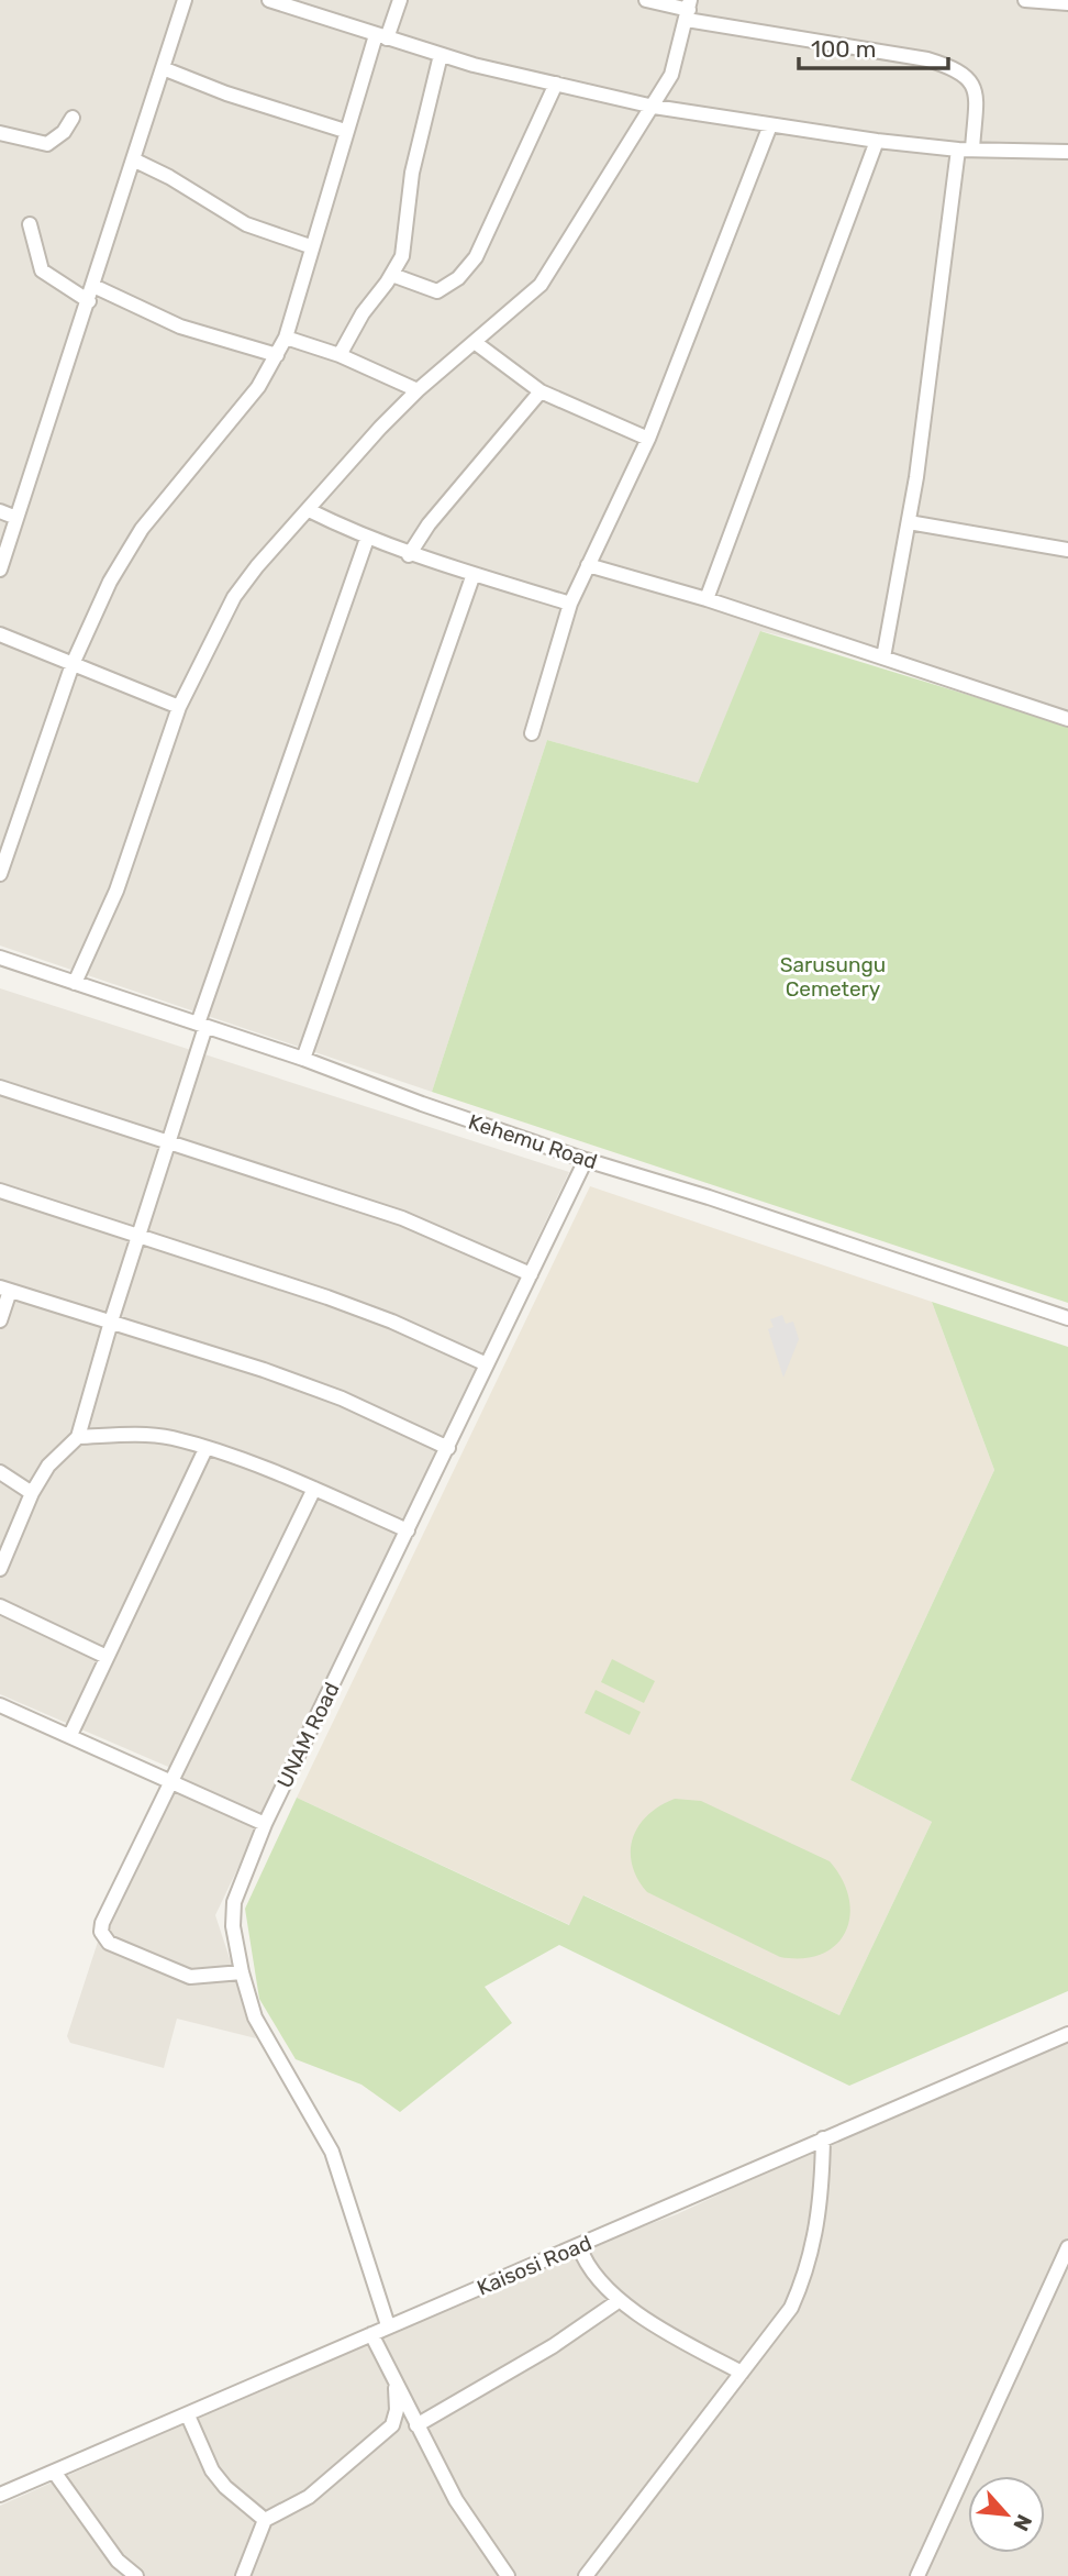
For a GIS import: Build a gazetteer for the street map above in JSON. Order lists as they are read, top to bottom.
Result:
{
  "streets": {
    "street": ["Kehemu Road", "UNAM Road", "Kaisosi Road"]
  },
  "crossings": [
    ["Kehemu Road", "UNAM Road"],
    ["UNAM Road", "Kaisosi Road"]
  ],
  "parks": ["Sarusungu Cemetery"],
  "scale_bar": "100 m",
  "north": "bottom right"
}
